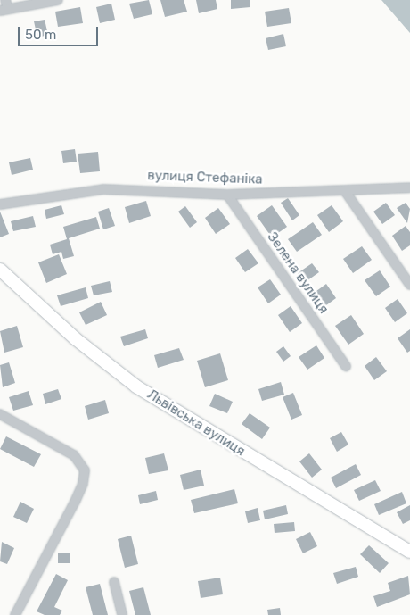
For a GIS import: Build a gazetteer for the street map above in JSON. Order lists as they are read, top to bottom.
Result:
{
  "streets": {
    "street": ["вулиця Стефаніка", "Зелена вулиця", "Львівська вулиця"]
  },
  "crossings": [
    ["вулиця Стефаніка", "Зелена вулиця"]
  ],
  "scale_bar": "50 m"
}
